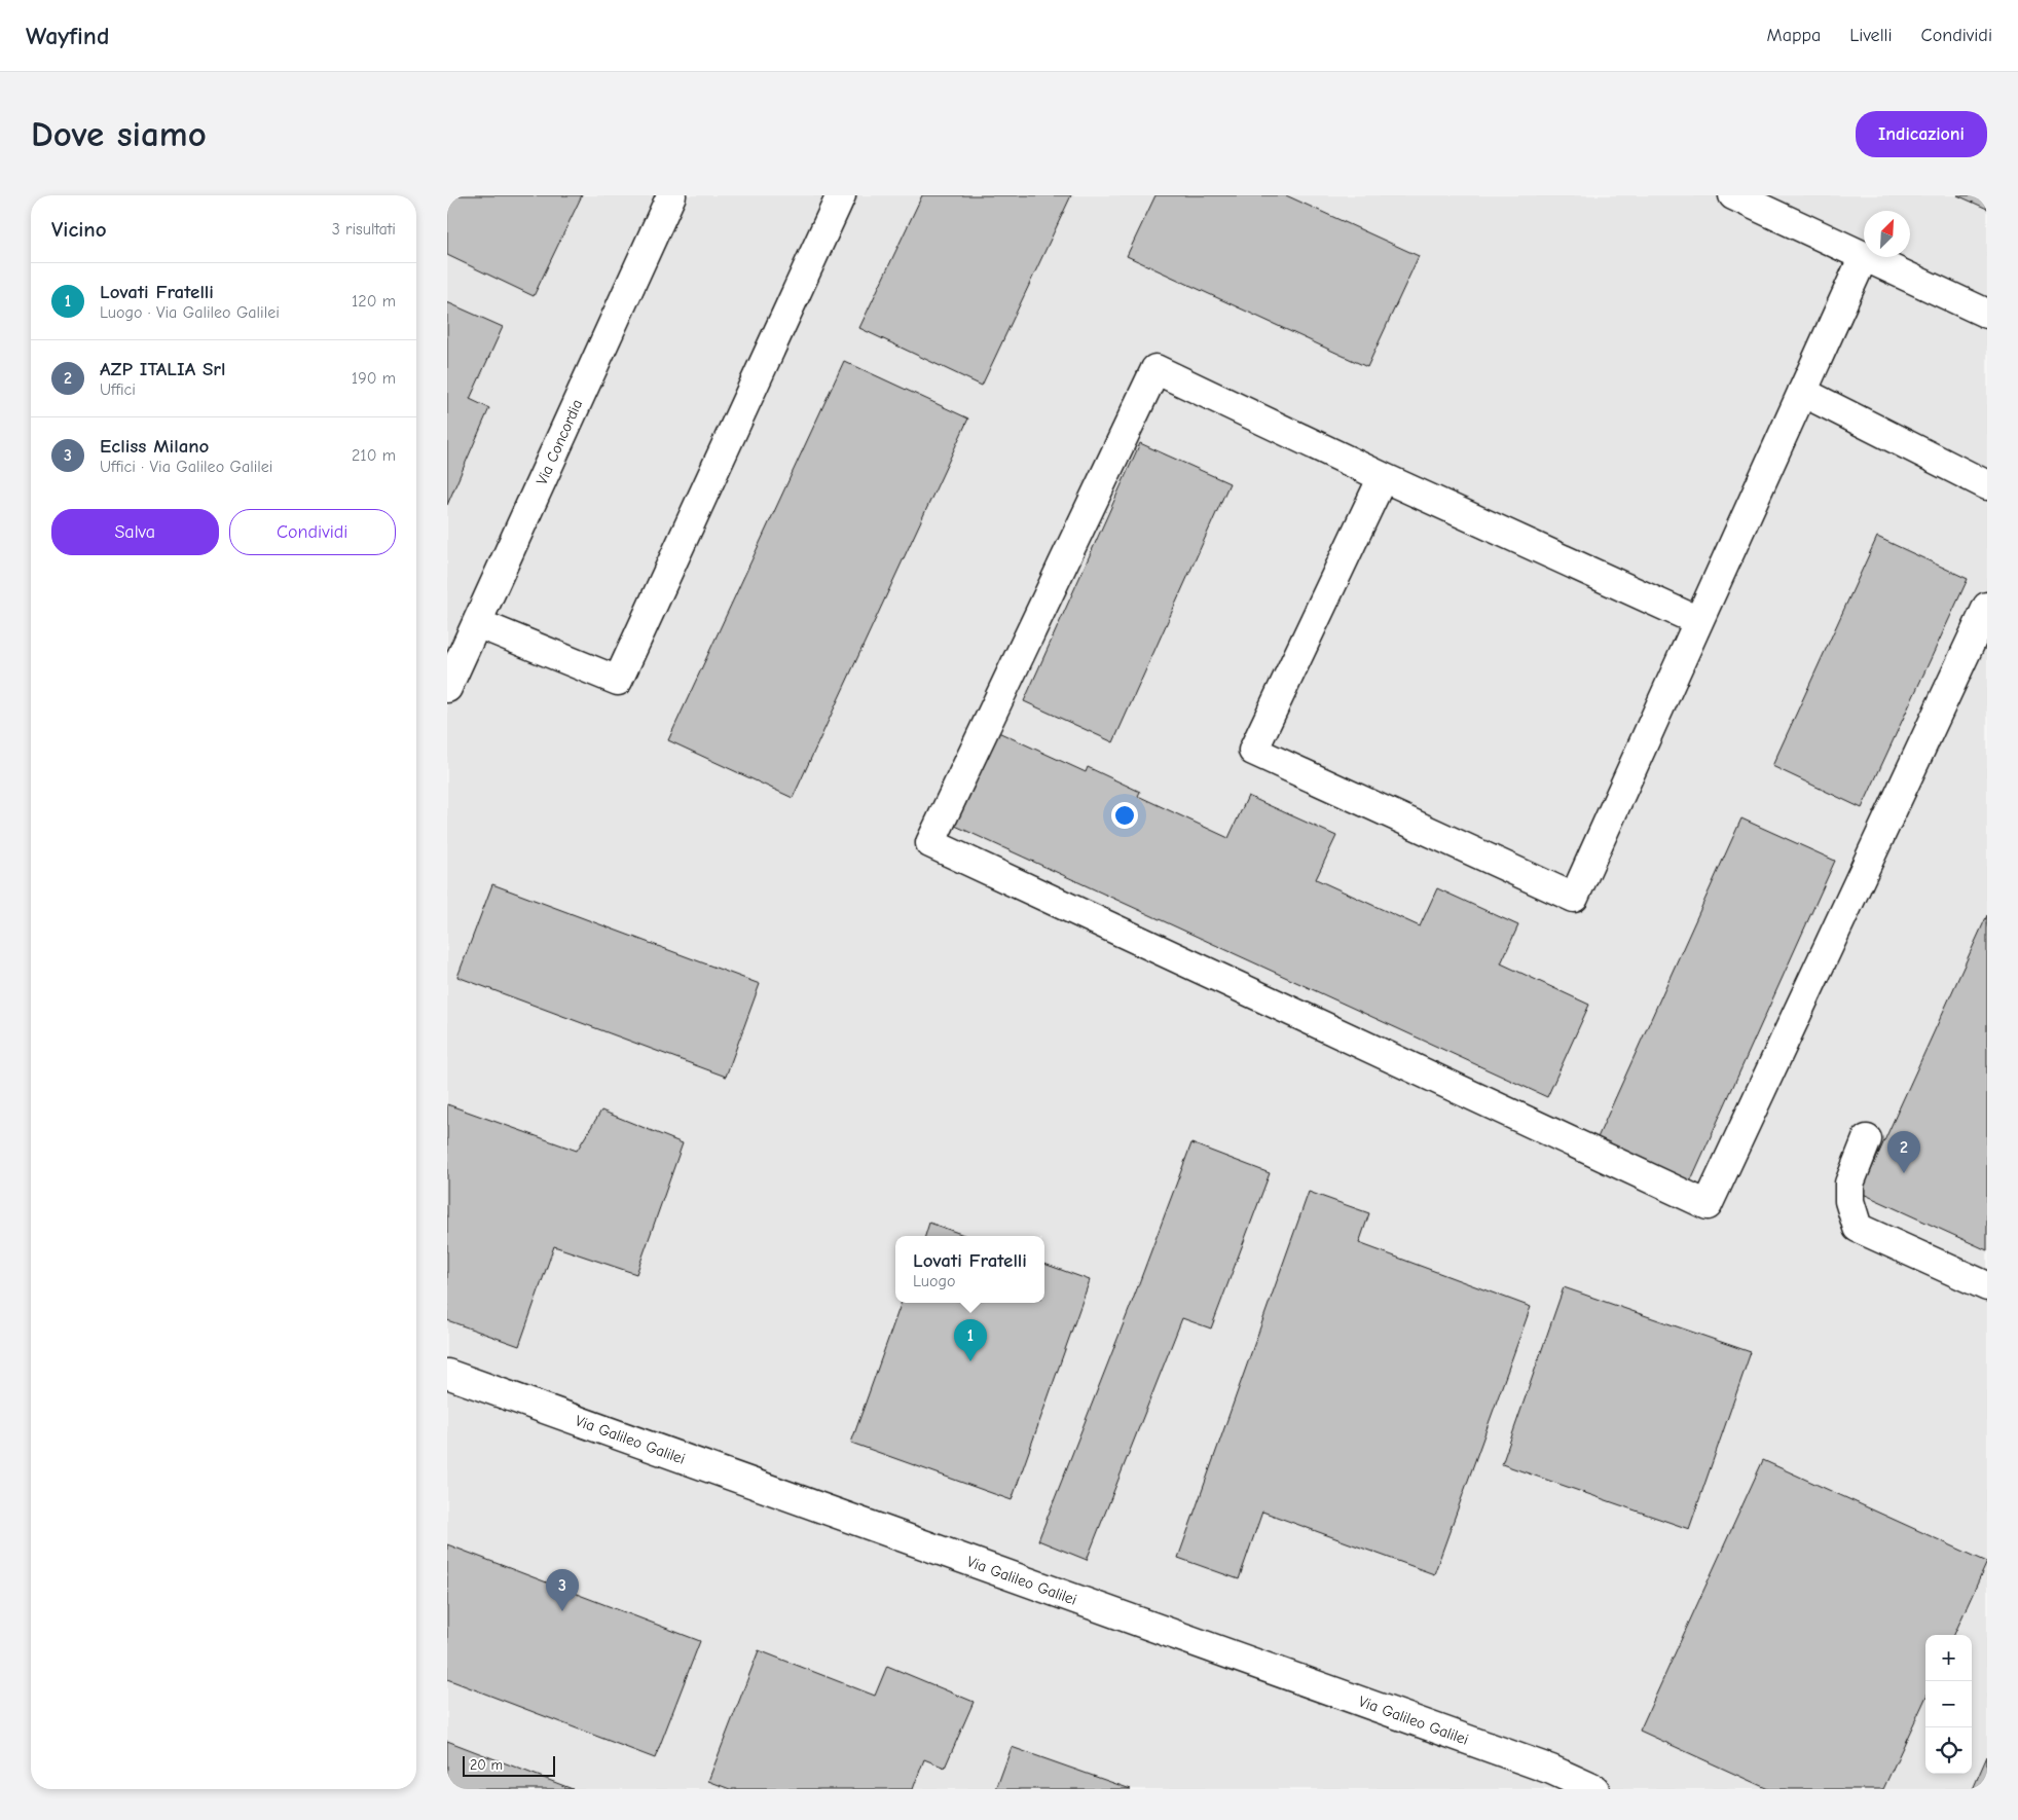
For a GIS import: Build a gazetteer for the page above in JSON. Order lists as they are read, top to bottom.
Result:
{
  "streets": {
    "street": ["Via Concordia", "Via Galileo Galilei"]
  },
  "scale_bar": "20 m",
  "north": "top right",
  "page": {
    "header": "Wayfind",
    "nav": ["Mappa", "Livelli", "Condividi"],
    "buttons": [
      "Indicazioni",
      ["Salva", "Condividi"]
    ],
    "title": "Dove siamo",
    "heading": ["Vicino", "3 risultati"],
    "list": [
      {
        "mark": "1",
        "name": "Lovati Fratelli",
        "note": "Luogo · Via Galileo Galilei",
        "value": "120 m"
      },
      {
        "mark": "2",
        "name": "AZP ITALIA Srl",
        "note": "Uffici",
        "value": "190 m"
      },
      {
        "mark": "3",
        "name": "Ecliss Milano",
        "note": "Uffici · Via Galileo Galilei",
        "value": "210 m"
      }
    ],
    "pins": ["2", "1", "3"],
    "popup": ["Lovati Fratelli", "Luogo"],
    "map_buttons": ["+", "−"],
    "scale": "20 m"
  }
}
